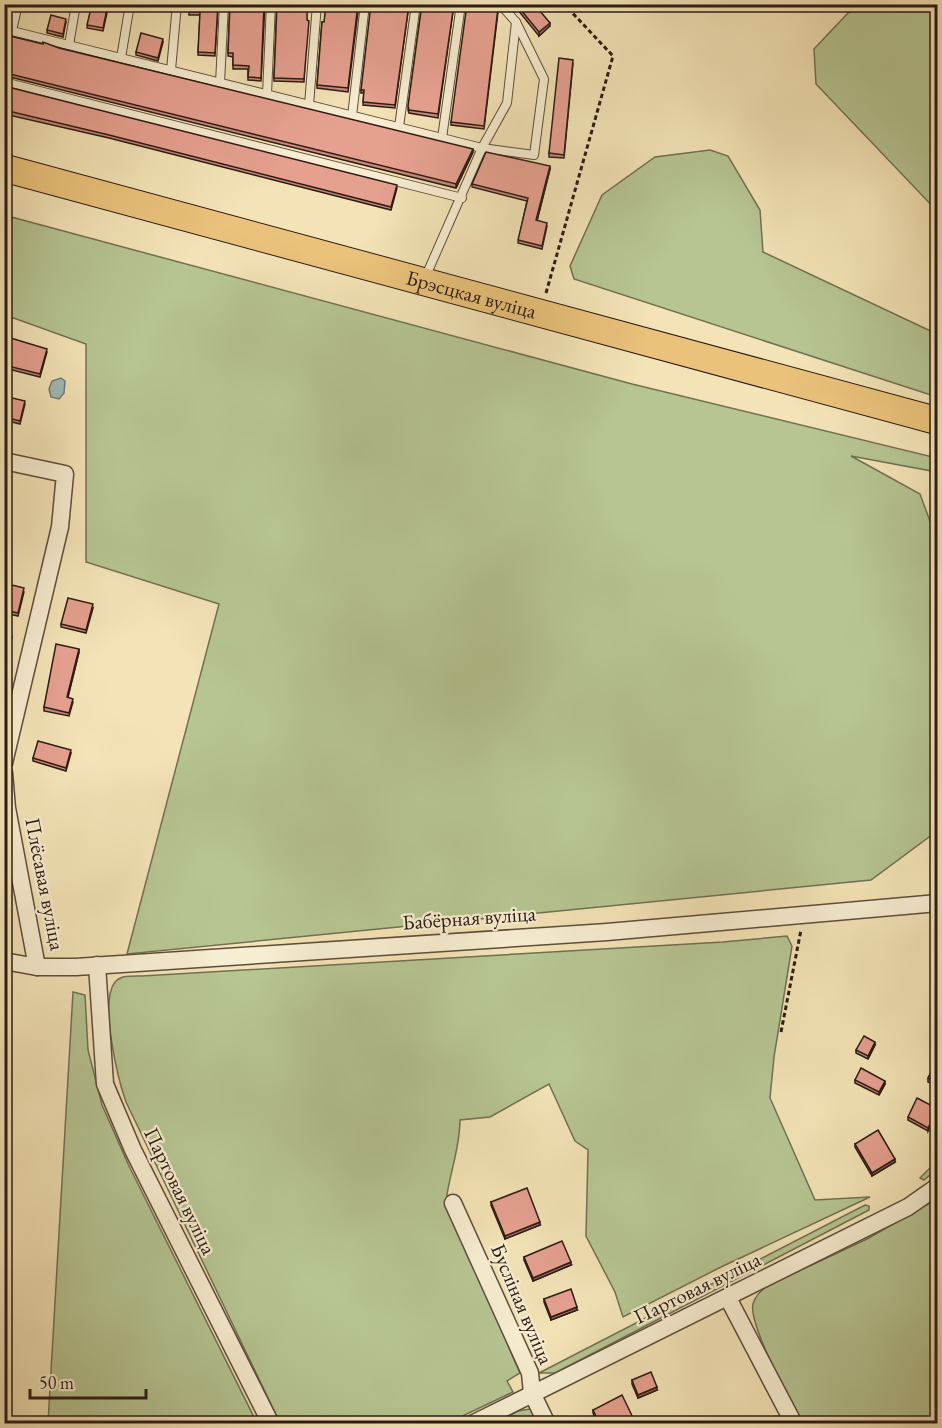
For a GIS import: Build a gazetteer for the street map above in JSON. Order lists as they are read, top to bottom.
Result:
{
  "streets": {
    "main road": ["Брэсцкая вуліца"],
    "street": [
      "Плёсавая вуліца",
      "Бабёрная вуліца",
      "Партовая вуліца",
      "Бусліная вуліца"
    ]
  },
  "crossings": [
    ["Плёсавая вуліца", "Бабёрная вуліца"],
    ["Бабёрная вуліца", "Партовая вуліца"],
    ["Партовая вуліца", "Бусліная вуліца"]
  ],
  "scale_bar": "50 m"
}
